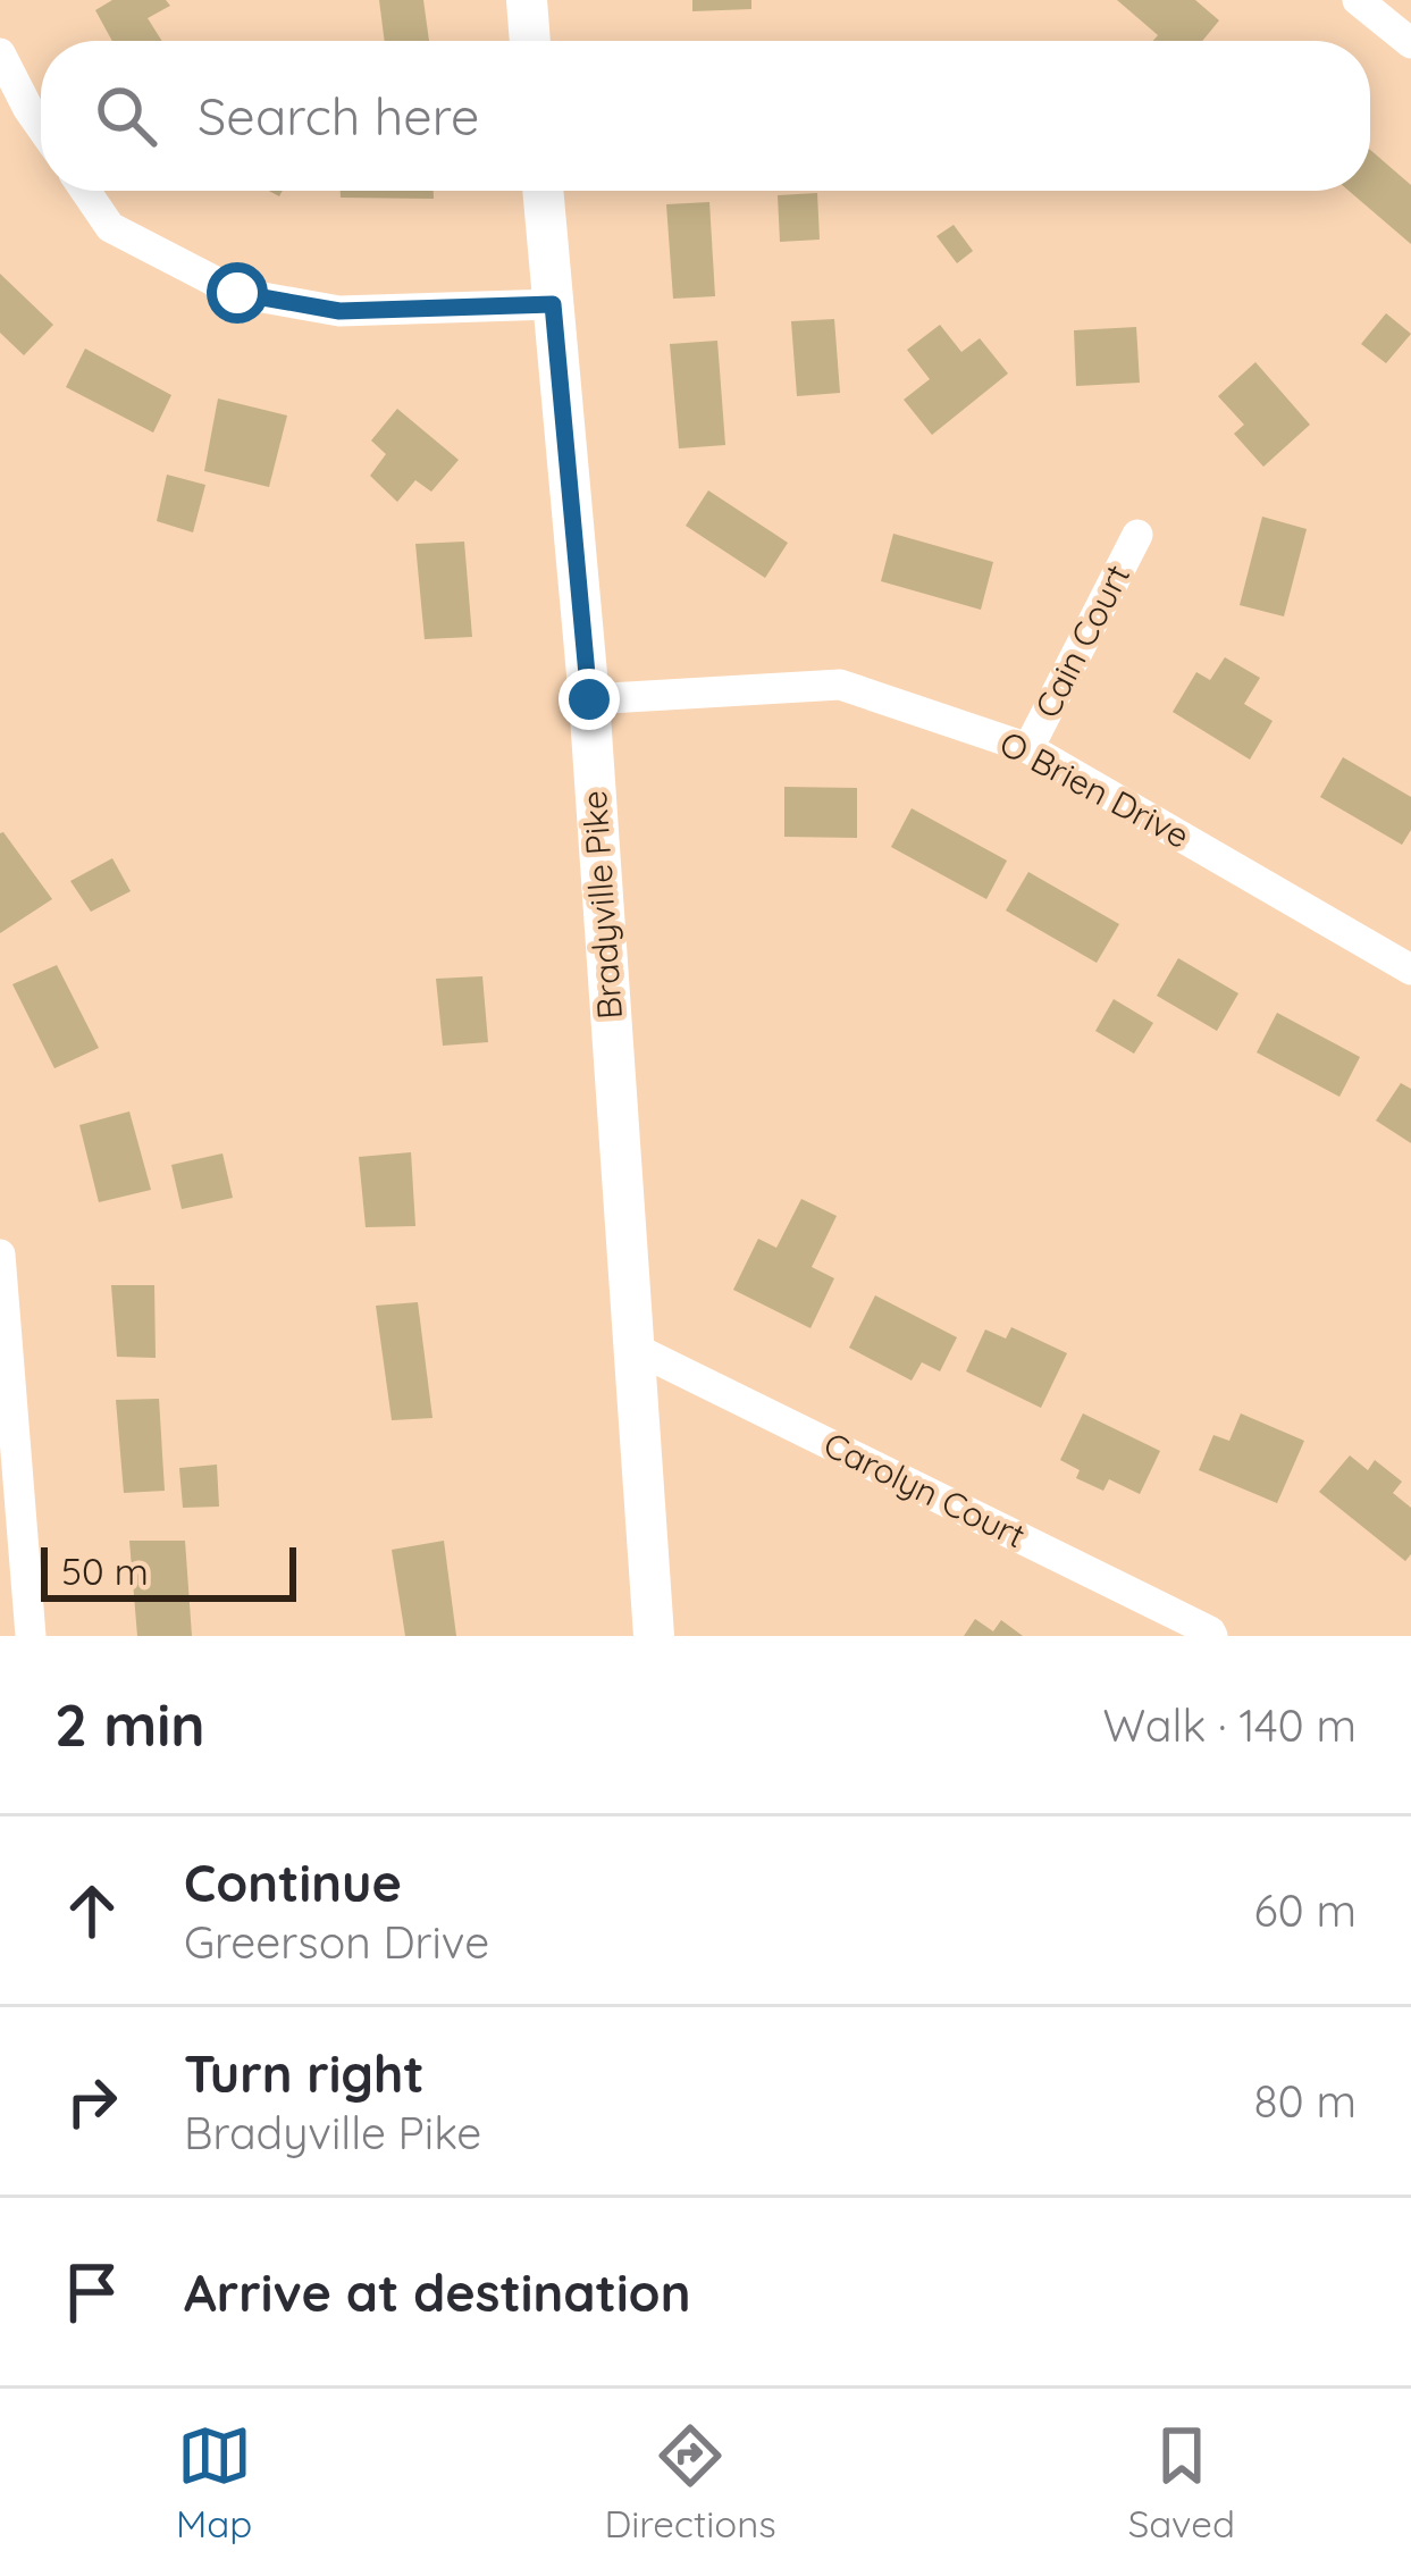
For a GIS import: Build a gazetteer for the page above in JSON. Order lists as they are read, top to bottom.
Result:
{
  "streets": {
    "main road": ["Bradyville Pike"],
    "street": ["Cain Court", "O Brien Drive", "Carolyn Court"]
  },
  "crossings": [
    ["Cain Court", "O Brien Drive"],
    ["O Brien Drive", "Bradyville Pike"],
    ["Bradyville Pike", "Carolyn Court"]
  ],
  "scale_bar": "50 m",
  "page": {
    "search": "Search here",
    "scale": "50 m",
    "heading": ["2 min", "Walk · 140 m"],
    "list": [
      ["Continue", "Greerson Drive", "60 m"],
      ["Turn right", "Bradyville Pike", "80 m"],
      "Arrive at destination"
    ],
    "nav": ["Map", "Directions", "Saved"]
  }
}
